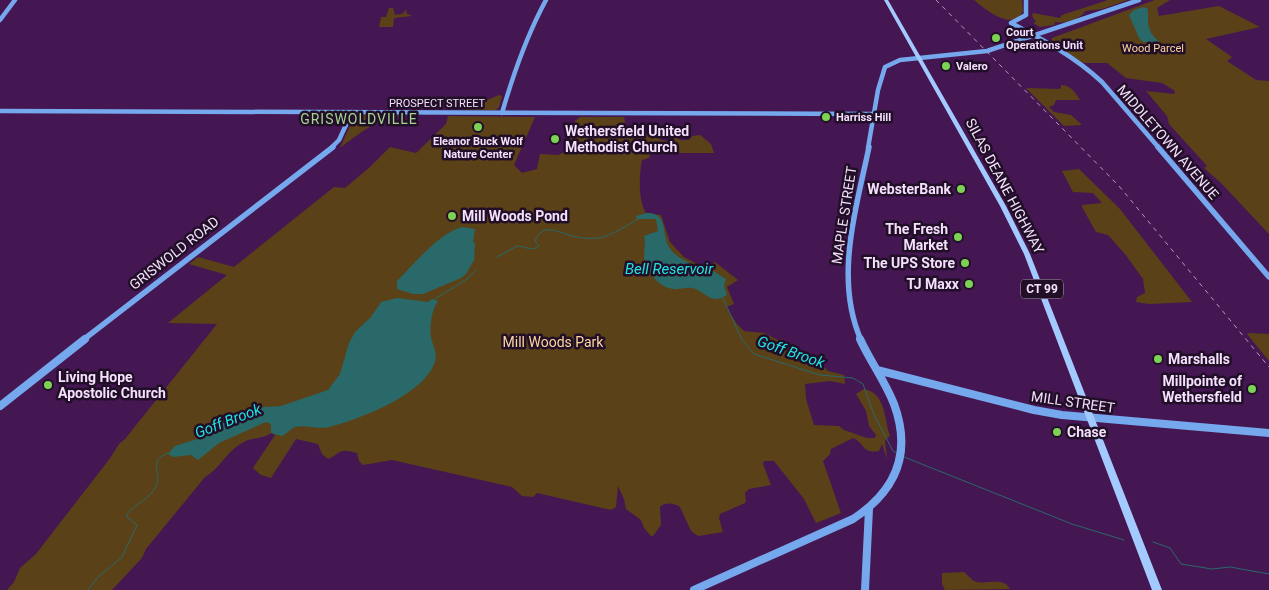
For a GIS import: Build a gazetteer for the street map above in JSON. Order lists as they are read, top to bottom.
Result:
{
  "streets": {
    "main road": [
      "PROSPECT STREET",
      "MIDDLETOWN AVENUE",
      "SILAS DEANE HIGHWAY",
      "MAPLE STREET",
      "GRISWOLD ROAD",
      "CT 99",
      "MILL STREET"
    ]
  },
  "crossings": [
    ["PROSPECT STREET", "MAPLE STREET"],
    ["PROSPECT STREET", "GRISWOLD ROAD"],
    ["MIDDLETOWN AVENUE", "MAPLE STREET"],
    ["SILAS DEANE HIGHWAY", "MAPLE STREET"],
    ["SILAS DEANE HIGHWAY", "MILL STREET"],
    ["MAPLE STREET", "MILL STREET"]
  ],
  "districts": ["GRISWOLDVILLE"],
  "water": ["Bell Reservoir", "Goff Brook"],
  "parks": ["Wood Parcel", "Mill Woods Park"],
  "places": [
    "Court Operations Unit",
    "Valero",
    "Harriss Hill",
    "Eleanor Buck Wolf Nature Center",
    "Wethersfield United Methodist Church",
    "WebsterBank",
    "Mill Woods Pond",
    "The Fresh Market",
    "The UPS Store",
    "TJ Maxx",
    "Marshalls",
    "Living Hope Apostolic Church",
    "Millpointe of Wethersfield",
    "Chase"
  ]
}
